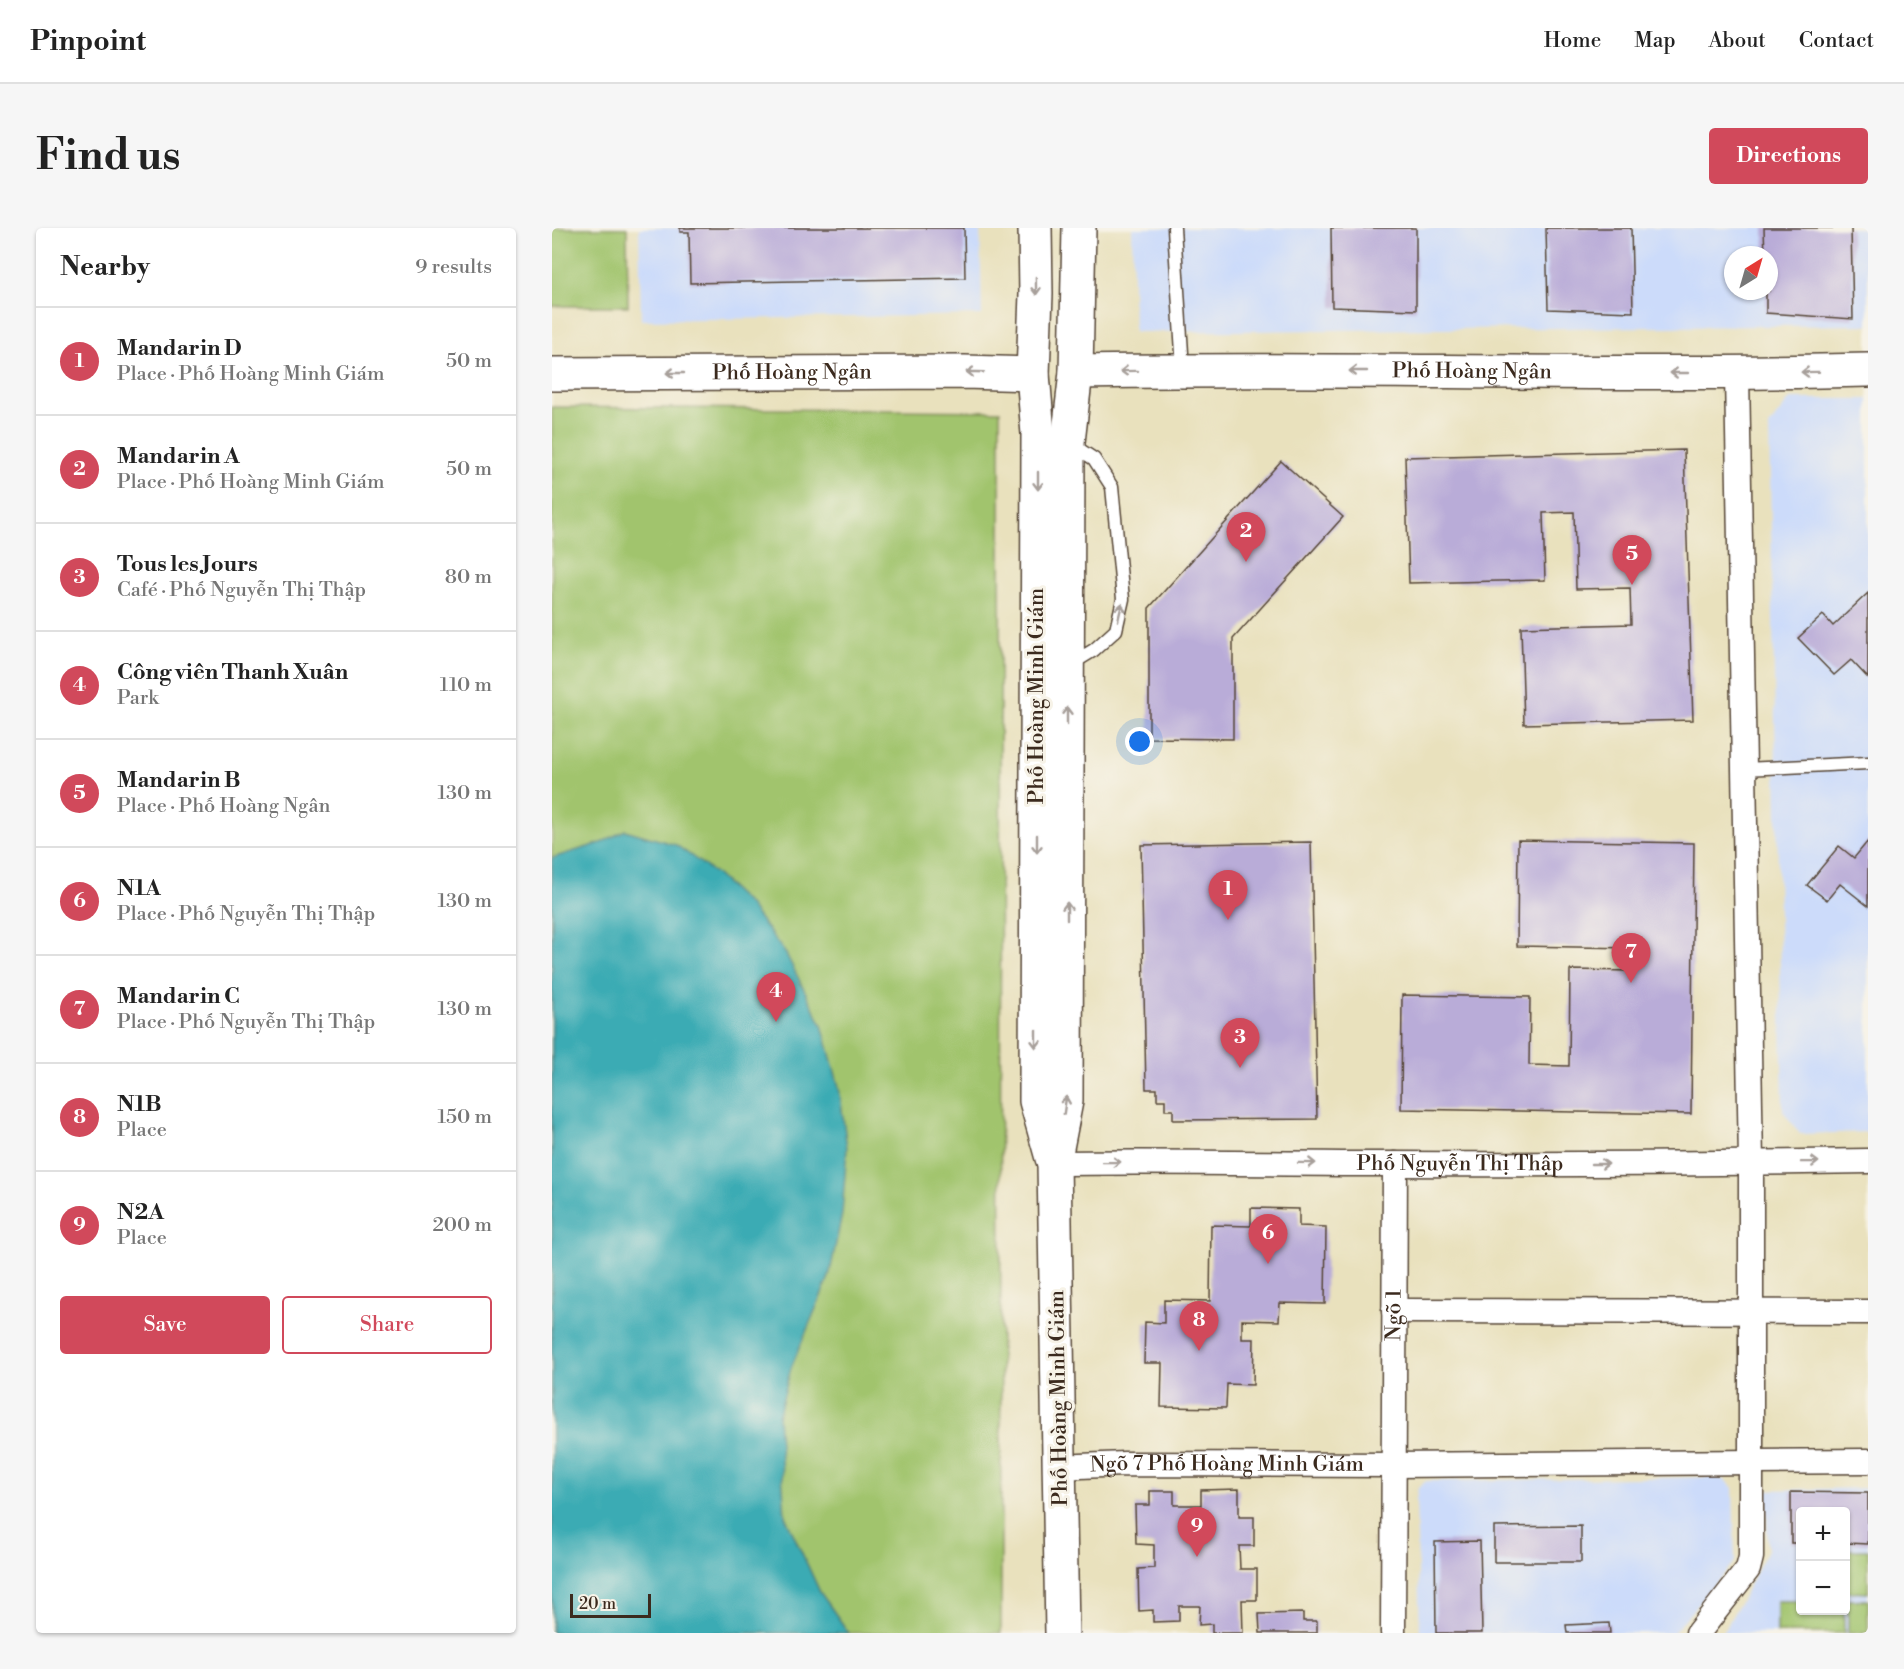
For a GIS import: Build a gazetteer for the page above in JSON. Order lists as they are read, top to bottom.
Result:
{
  "streets": {
    "street": [
      "Phố Hoàng Ngân",
      "Phố Hoàng Minh Giám",
      "Phố Nguyễn Thị Thập",
      "Ngõ 1",
      "Ngõ 7 Phố Hoàng Minh Giám"
    ]
  },
  "crossings": [
    ["Phố Hoàng Ngân", "Phố Hoàng Minh Giám"],
    ["Phố Hoàng Minh Giám", "Phố Nguyễn Thị Thập"],
    ["Phố Hoàng Minh Giám", "Ngõ 7 Phố Hoàng Minh Giám"],
    ["Phố Nguyễn Thị Thập", "Ngõ 1"],
    ["Ngõ 1", "Ngõ 7 Phố Hoàng Minh Giám"]
  ],
  "one_way": ["Phố Hoàng Ngân"],
  "scale_bar": "20 m",
  "north": "top right",
  "page": {
    "header": "Pinpoint",
    "nav": [
      "Home",
      "Map",
      "About",
      "Contact"
    ],
    "buttons": [
      "Directions",
      ["Save", "Share"]
    ],
    "title": "Find us",
    "heading": ["Nearby", "9 results"],
    "list": [
      {
        "mark": "1",
        "name": "Mandarin D",
        "note": "Place · Phố Hoàng Minh Giám",
        "value": "50 m"
      },
      {
        "mark": "2",
        "name": "Mandarin A",
        "note": "Place · Phố Hoàng Minh Giám",
        "value": "50 m"
      },
      {
        "mark": "3",
        "name": "Tous les Jours",
        "note": "Café · Phố Nguyễn Thị Thập",
        "value": "80 m"
      },
      {
        "mark": "4",
        "name": "Công viên Thanh Xuân",
        "note": "Park",
        "value": "110 m"
      },
      {
        "mark": "5",
        "name": "Mandarin B",
        "note": "Place · Phố Hoàng Ngân",
        "value": "130 m"
      },
      {
        "mark": "6",
        "name": "N1A",
        "note": "Place · Phố Nguyễn Thị Thập",
        "value": "130 m"
      },
      {
        "mark": "7",
        "name": "Mandarin C",
        "note": "Place · Phố Nguyễn Thị Thập",
        "value": "130 m"
      },
      {
        "mark": "8",
        "name": "N1B",
        "note": "Place",
        "value": "150 m"
      },
      {
        "mark": "9",
        "name": "N2A",
        "note": "Place",
        "value": "200 m"
      }
    ],
    "pins": [
      "2",
      "5",
      "1",
      "7",
      "4",
      "3",
      "6",
      "8",
      "9"
    ],
    "map_buttons": ["+", "−"],
    "scale": "20 m"
  }
}
